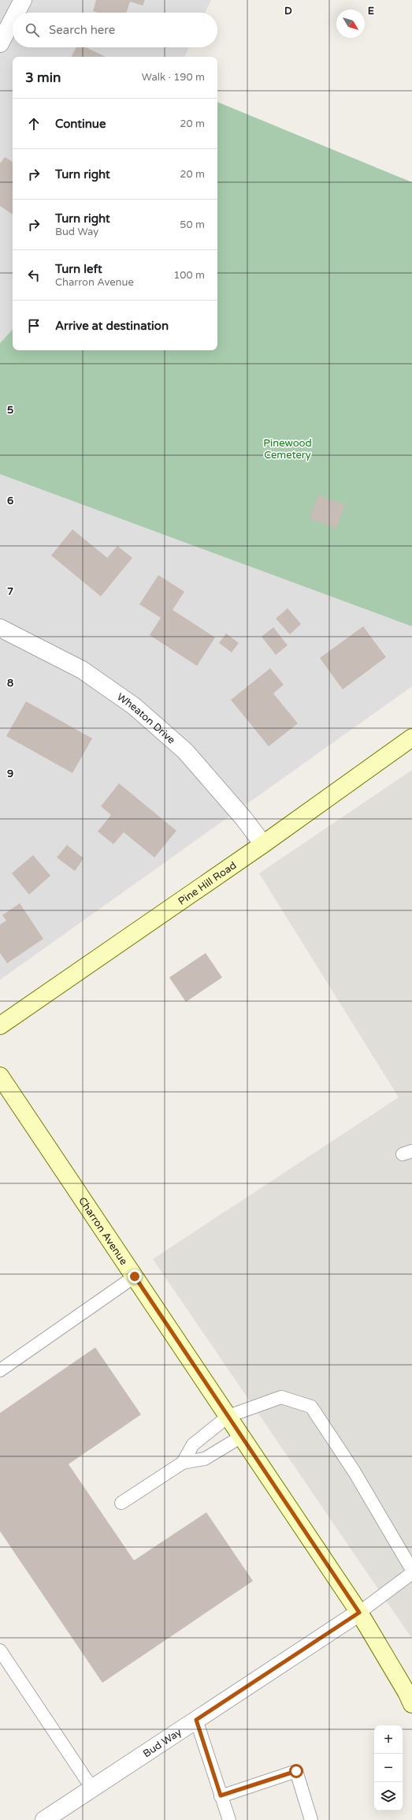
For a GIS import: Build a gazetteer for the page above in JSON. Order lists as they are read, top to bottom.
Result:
{
  "streets": {
    "street": [
      "Wheaton Drive",
      "Pine Hill Road",
      "Charron Avenue",
      "Bud Way"
    ]
  },
  "crossings": [
    ["Wheaton Drive", "Pine Hill Road"],
    ["Charron Avenue", "Bud Way"]
  ],
  "parks": ["Pinewood Cemetery"],
  "north": "bottom right",
  "page": {
    "search": "Search here",
    "heading": ["3 min", "Walk · 190 m"],
    "list": [
      ["Continue", "20 m"],
      ["Turn right", "20 m"],
      ["Turn right", "Bud Way", "50 m"],
      ["Turn left", "Charron Avenue", "100 m"],
      "Arrive at destination"
    ],
    "map_buttons": ["+", "−"]
  },
  "grid": {
    "columns": ["D", "E"],
    "rows": [
      "5",
      "6",
      "7",
      "8",
      "9"
    ]
  }
}
